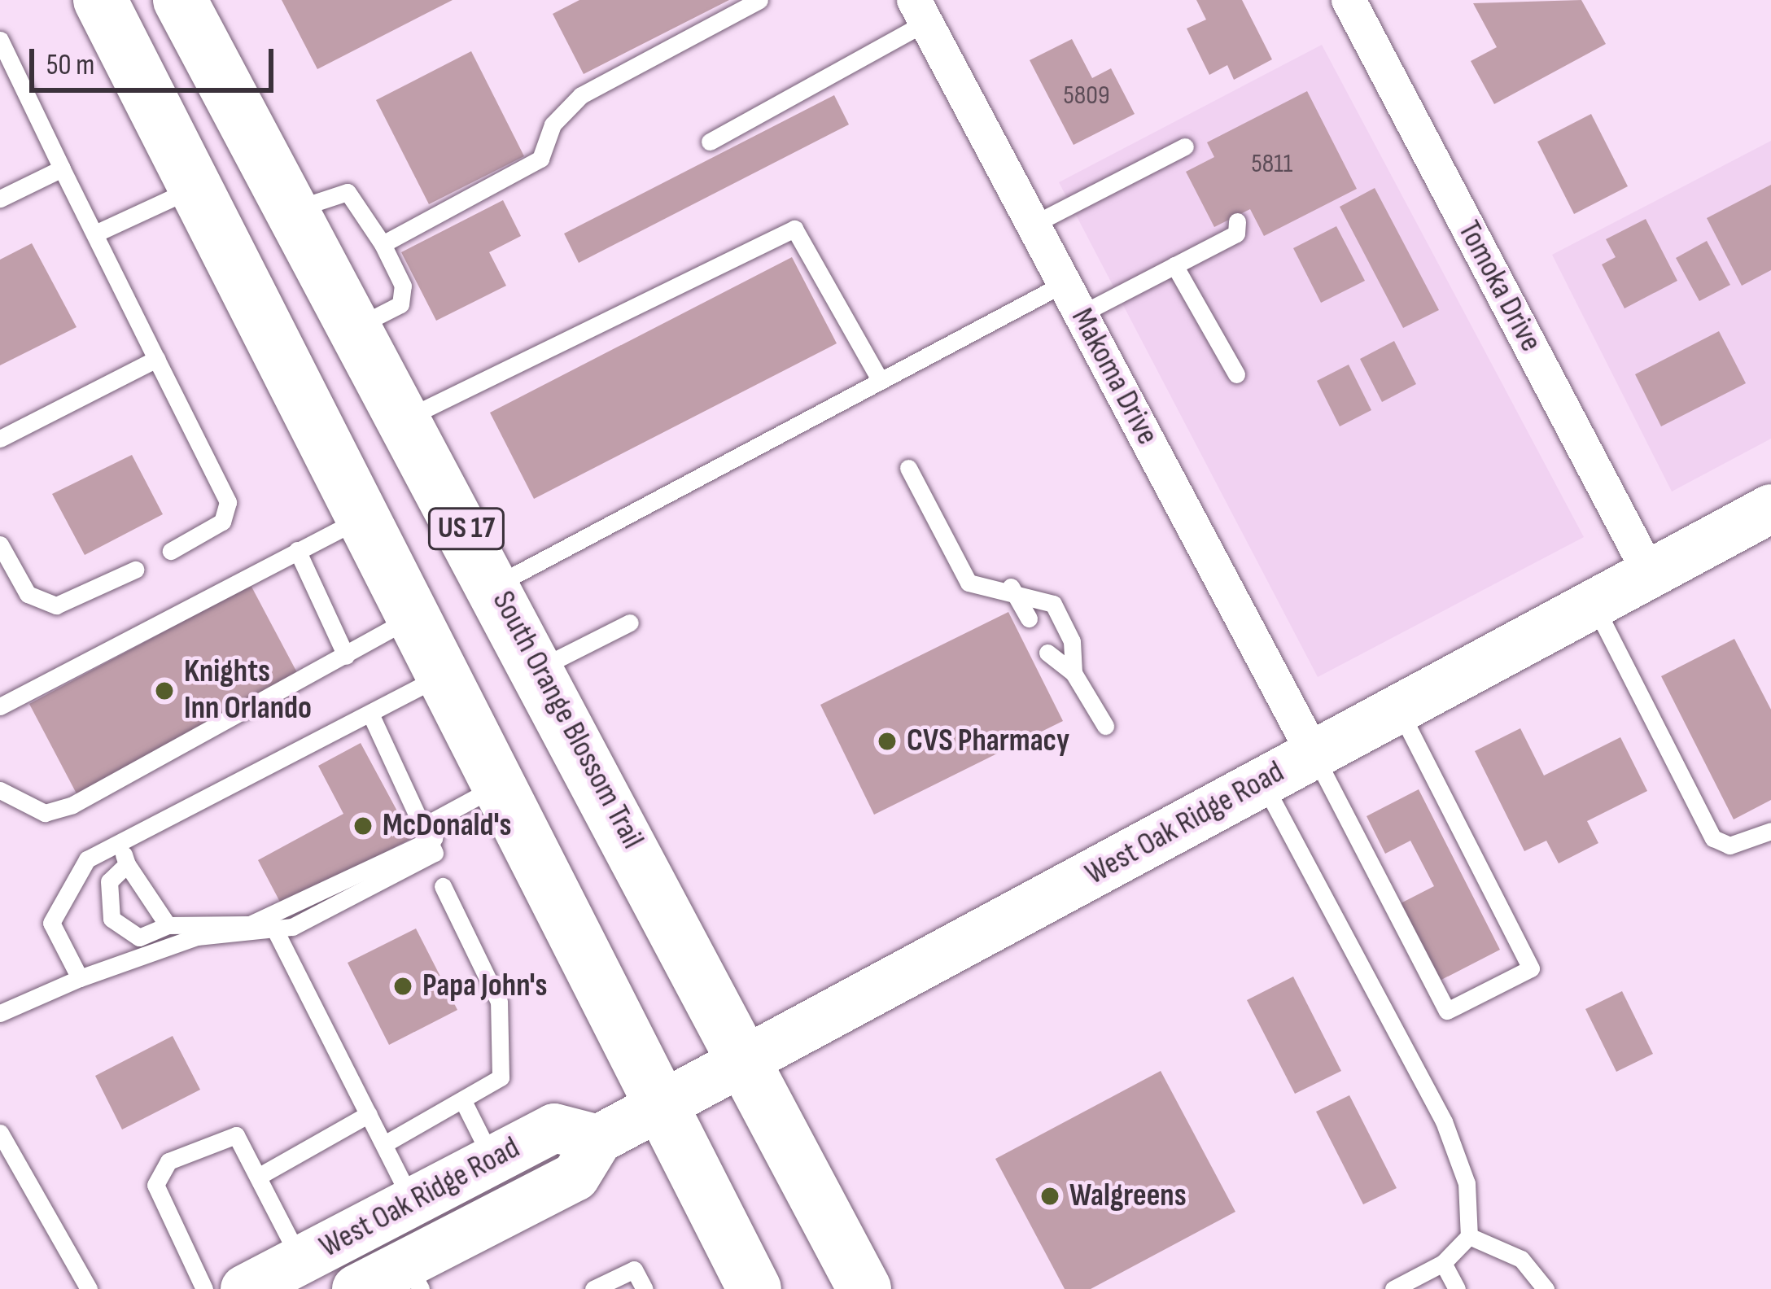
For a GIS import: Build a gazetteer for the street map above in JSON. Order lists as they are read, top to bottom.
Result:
{
  "streets": {
    "main road": ["US 17", "South Orange Blossom Trail", "West Oak Ridge Road"],
    "street": ["Tomoka Drive", "Makoma Drive"]
  },
  "crossings": [
    ["Tomoka Drive", "West Oak Ridge Road"],
    ["Makoma Drive", "West Oak Ridge Road"],
    ["US 17", "West Oak Ridge Road"],
    ["South Orange Blossom Trail", "West Oak Ridge Road"]
  ],
  "places": [
    "Knights Inn Orlando",
    "CVS Pharmacy",
    "McDonald's",
    "Papa John's",
    "Walgreens"
  ],
  "house_numbers": ["5809", "5811"],
  "scale_bar": "50 m"
}
